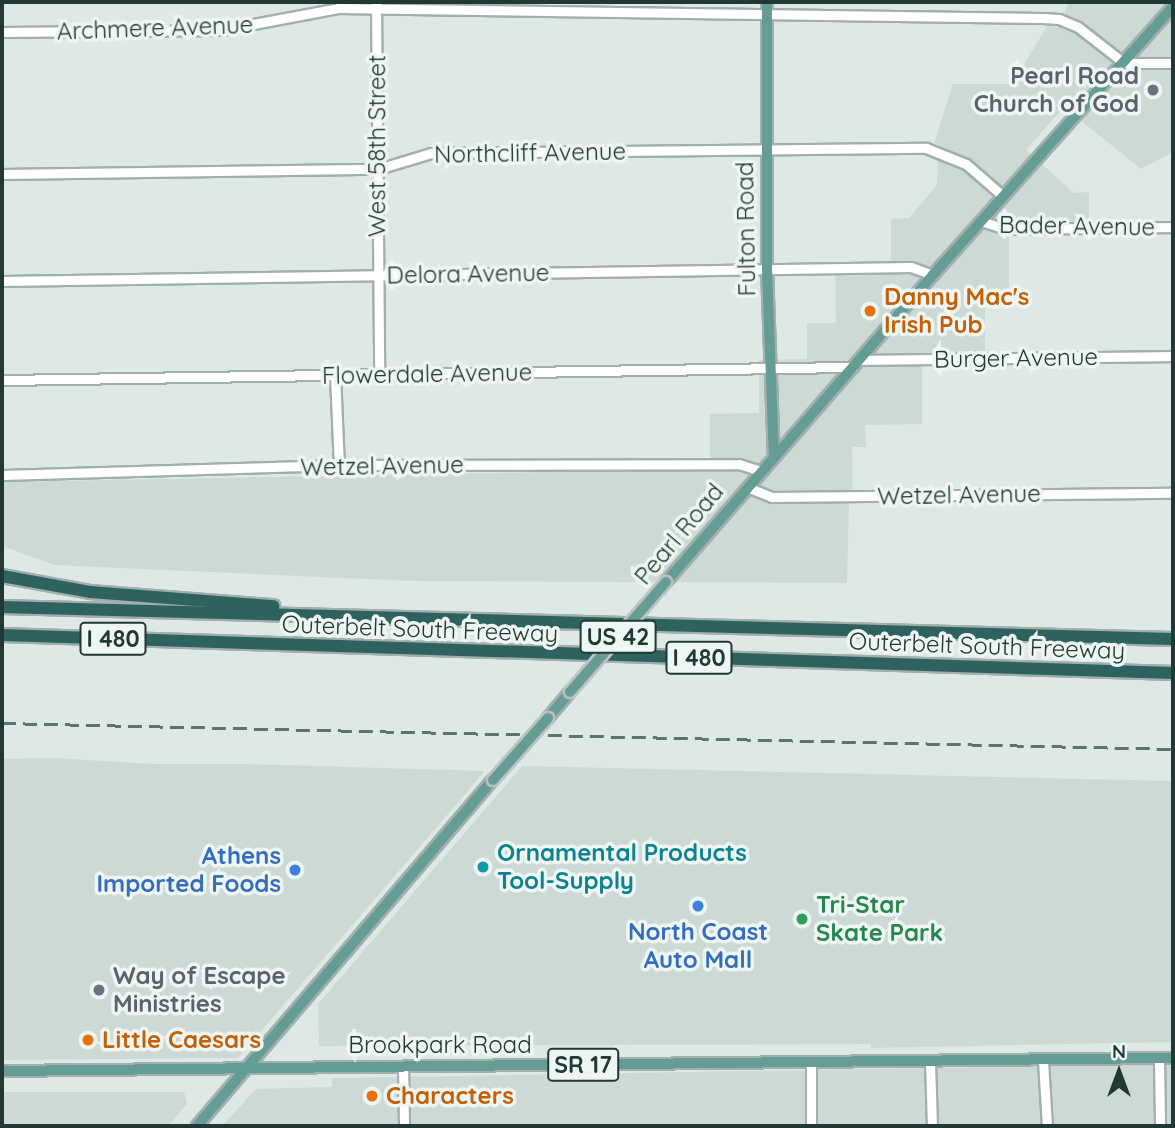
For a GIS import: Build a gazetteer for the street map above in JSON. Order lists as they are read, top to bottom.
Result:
{
  "streets": {
    "highway": ["Outerbelt South Freeway", "I 480"],
    "main road": [
      "Fulton Road",
      "Pearl Road",
      "US 42",
      "Brookpark Road",
      "SR 17"
    ],
    "street": [
      "Archmere Avenue",
      "West 58th Street",
      "Northcliff Avenue",
      "Bader Avenue",
      "Delora Avenue",
      "Burger Avenue",
      "Flowerdale Avenue",
      "Wetzel Avenue"
    ]
  },
  "crossings": [
    ["Archmere Avenue", "West 58th Street"],
    ["Archmere Avenue", "Fulton Road"],
    ["Archmere Avenue", "Pearl Road"],
    ["West 58th Street", "Northcliff Avenue"],
    ["West 58th Street", "Delora Avenue"],
    ["West 58th Street", "Flowerdale Avenue"],
    ["Northcliff Avenue", "Fulton Road"],
    ["Northcliff Avenue", "Pearl Road"],
    ["Bader Avenue", "Pearl Road"],
    ["Fulton Road", "Delora Avenue"],
    ["Fulton Road", "Flowerdale Avenue"],
    ["Fulton Road", "Pearl Road"],
    ["Delora Avenue", "Pearl Road"],
    ["Burger Avenue", "Flowerdale Avenue"],
    ["Burger Avenue", "Pearl Road"],
    ["Flowerdale Avenue", "Pearl Road"],
    ["Wetzel Avenue", "Pearl Road"],
    ["Pearl Road", "Brookpark Road"]
  ],
  "places": [
    "Pearl Road Church of God",
    "Danny Mac's Irish Pub",
    "Ornamental Products Tool-Supply",
    "Athens Imported Foods",
    "North Coast Auto Mall",
    "Tri-Star Skate Park",
    "Way of Escape Ministries",
    "Little Caesars",
    "Characters"
  ],
  "north": "top"
}
